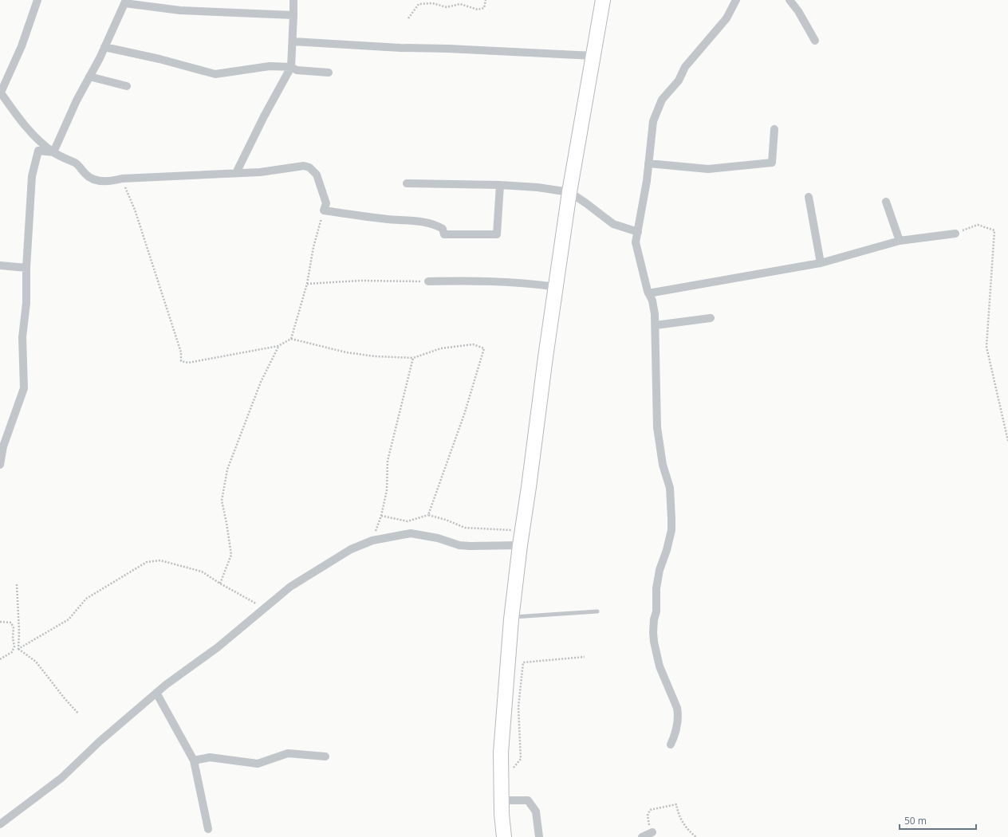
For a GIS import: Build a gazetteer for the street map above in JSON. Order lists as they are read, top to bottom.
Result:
{
  "scale_bar": "50 m"
}
